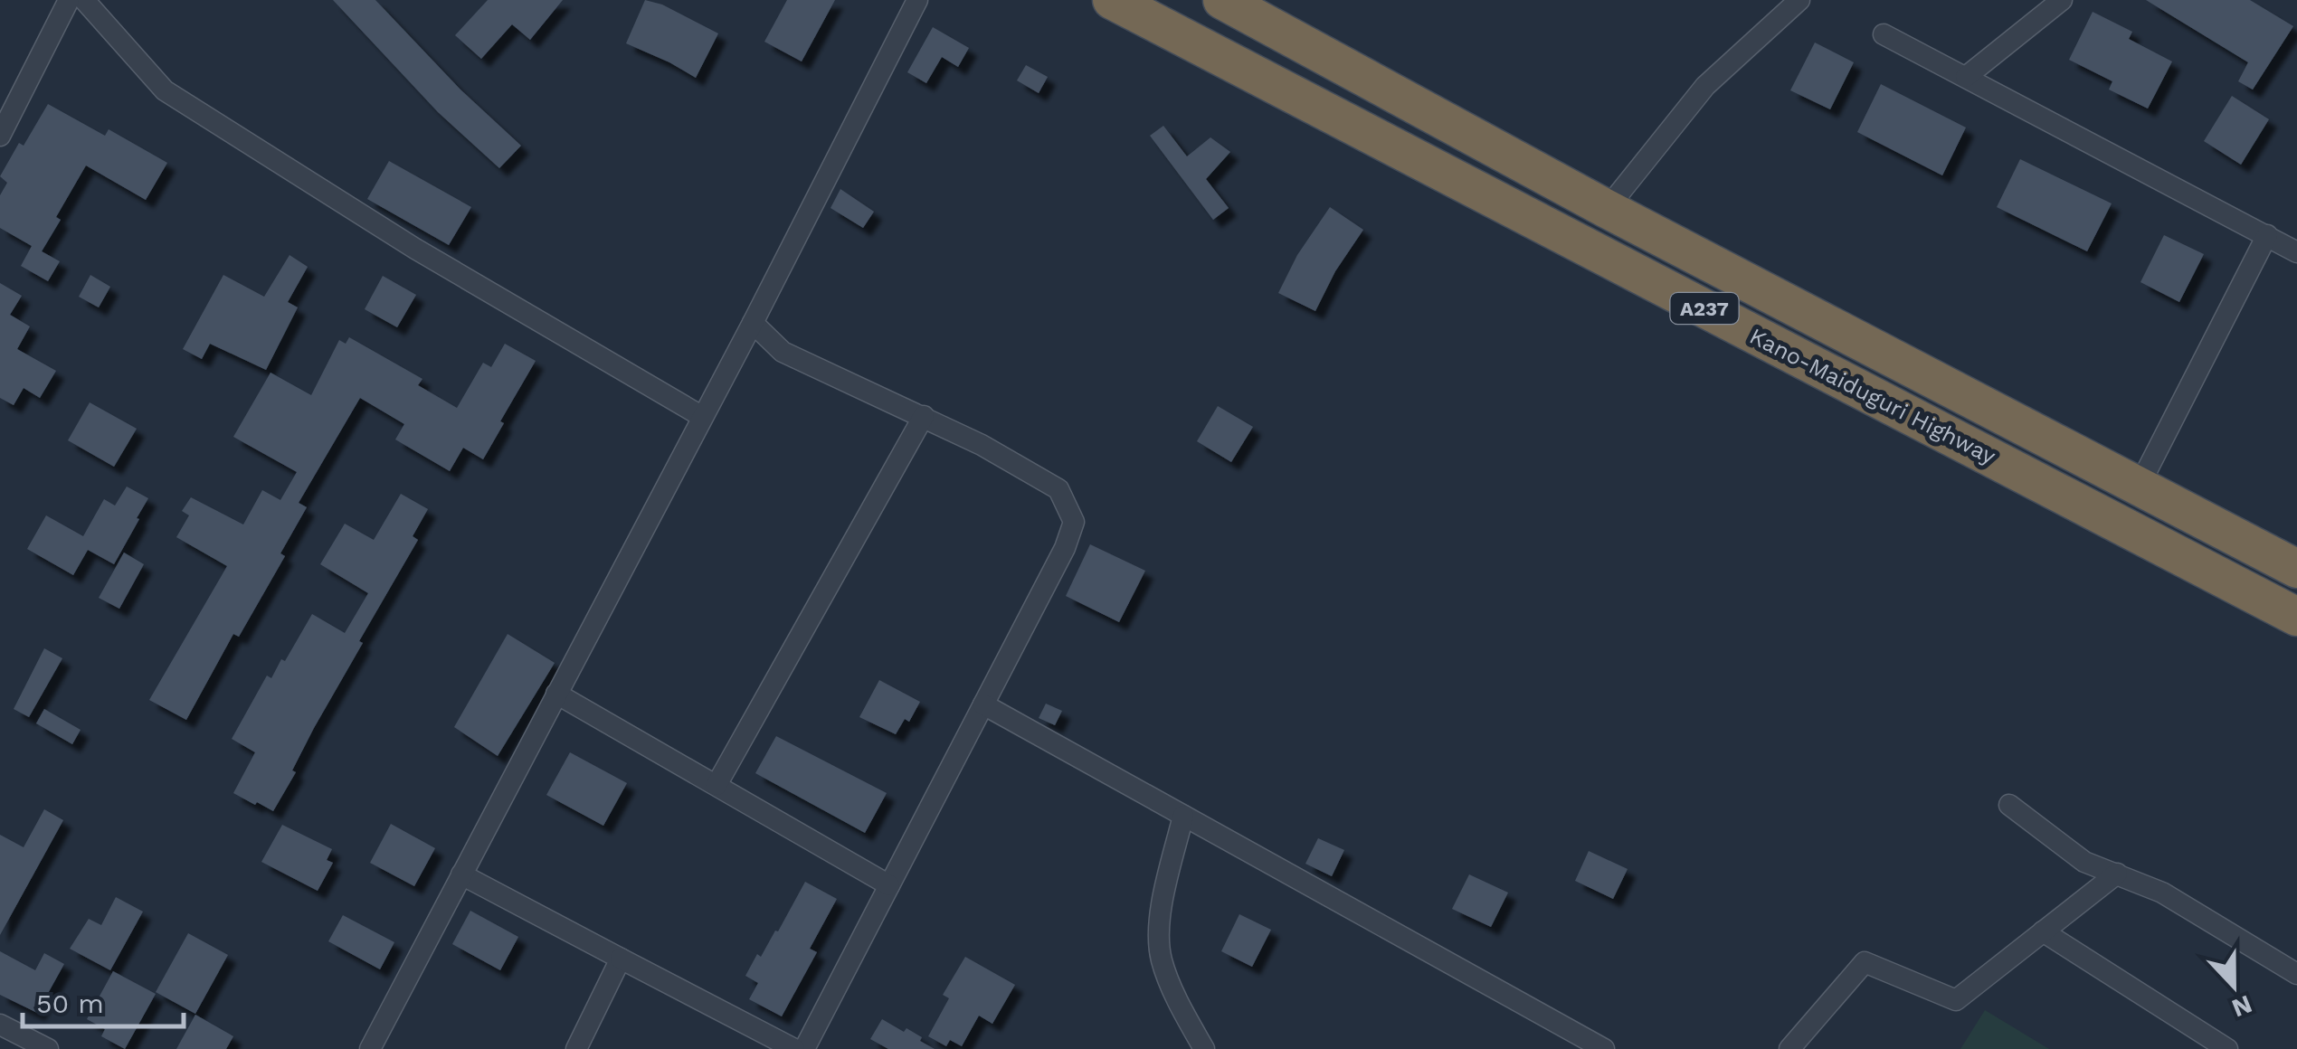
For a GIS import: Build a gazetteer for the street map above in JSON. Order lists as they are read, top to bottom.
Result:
{
  "streets": {
    "highway": ["A237", "Kano-Maiduguri Highway"]
  },
  "scale_bar": "50 m",
  "north": "bottom"
}
